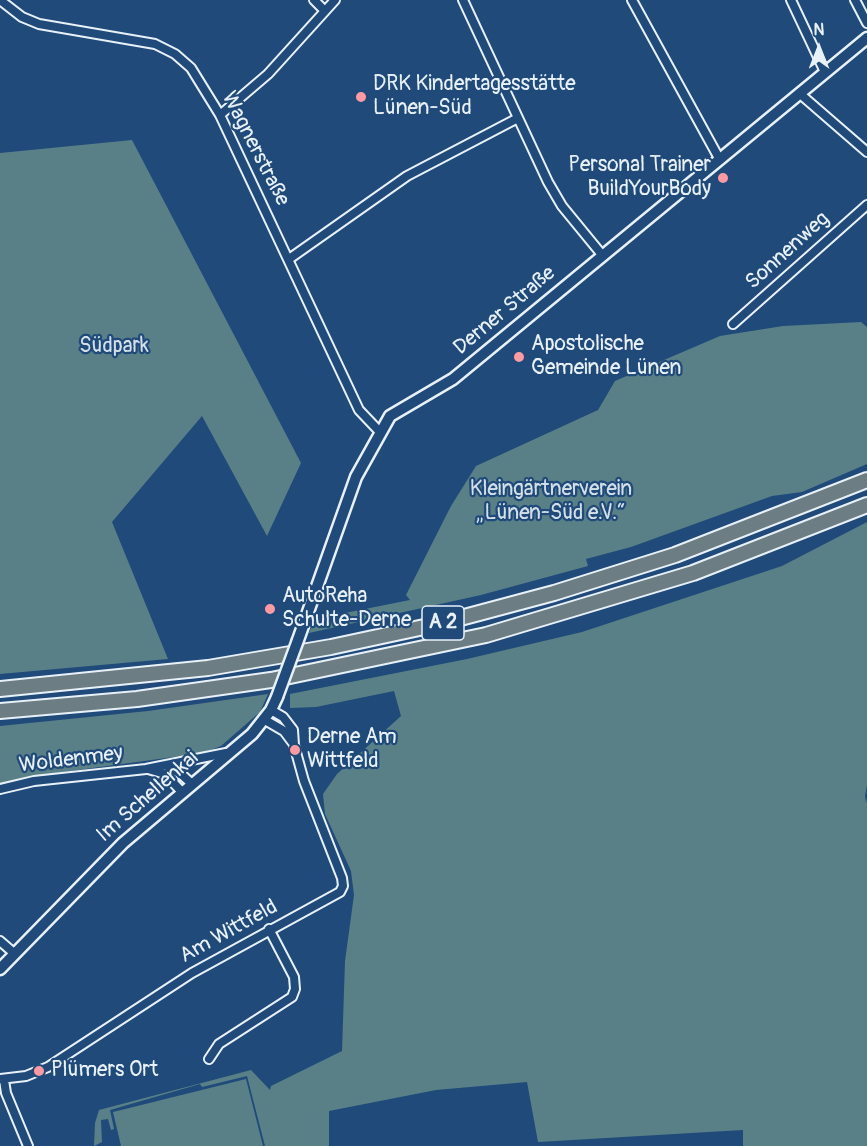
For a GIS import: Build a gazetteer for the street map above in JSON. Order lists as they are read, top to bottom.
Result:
{
  "streets": {
    "highway": ["A 2"],
    "street": [
      "Wagnerstraße",
      "Sonnenweg",
      "Derner Straße",
      "Woldenmey",
      "Im Schellenkai",
      "Am Wittfeld"
    ]
  },
  "crossings": [
    ["Wagnerstraße", "Derner Straße"],
    ["Derner Straße", "Im Schellenkai"],
    ["Woldenmey", "Im Schellenkai"],
    ["Im Schellenkai", "Am Wittfeld"]
  ],
  "parks": ["Südpark", "Kleingärtnerverein „Lünen-Süd e.V.“"],
  "places": [
    "DRK Kindertagesstätte Lünen-Süd",
    "Personal Trainer BuildYourBody",
    "Apostolische Gemeinde Lünen",
    "AutoReha Schulte-Derne",
    "Derne Am Wittfeld",
    "Plümers Ort"
  ],
  "north": "top"
}
